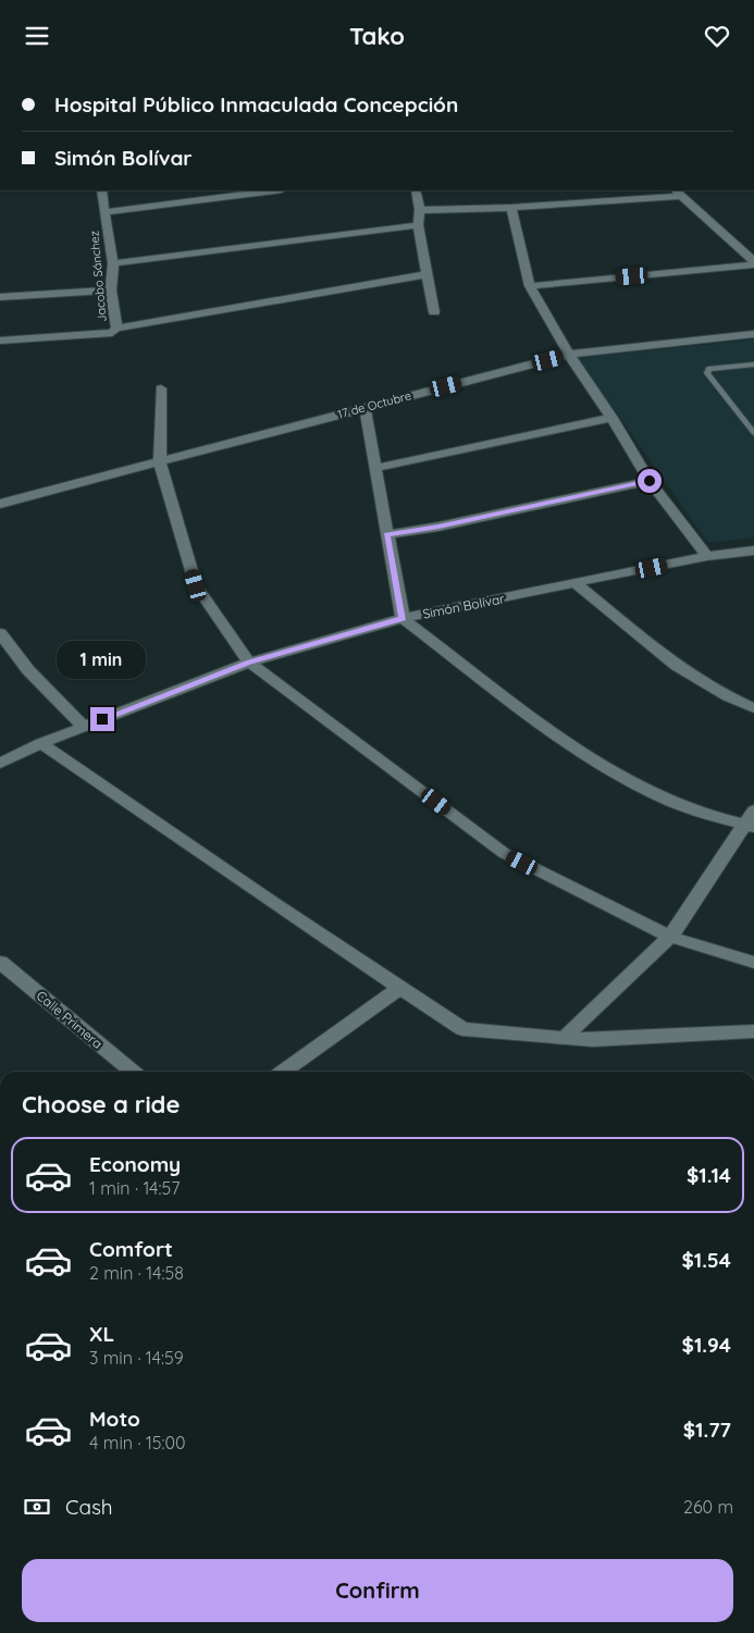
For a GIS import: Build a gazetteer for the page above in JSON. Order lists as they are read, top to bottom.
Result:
{
  "streets": {
    "street": [
      "Jacobo Sánchez",
      "17 de Octubre",
      "Simón Bolívar",
      "Calle Primera"
    ]
  },
  "page": {
    "header": "Tako",
    "banner": ["Hospital Público Inmaculada Concepción", "Simón Bolívar"],
    "bubble": "1 min",
    "heading": "Choose a ride",
    "list": [
      {
        "name": "Economy",
        "note": "1 min · 14:57",
        "value": "$1.14"
      },
      {
        "name": "Comfort",
        "note": "2 min · 14:58",
        "value": "$1.54"
      },
      {
        "name": "XL",
        "note": "3 min · 14:59",
        "value": "$1.94"
      },
      {
        "name": "Moto",
        "note": "4 min · 15:00",
        "value": "$1.77"
      }
    ],
    "pay": ["Cash", "260 m"],
    "buttons": "Confirm"
  }
}
